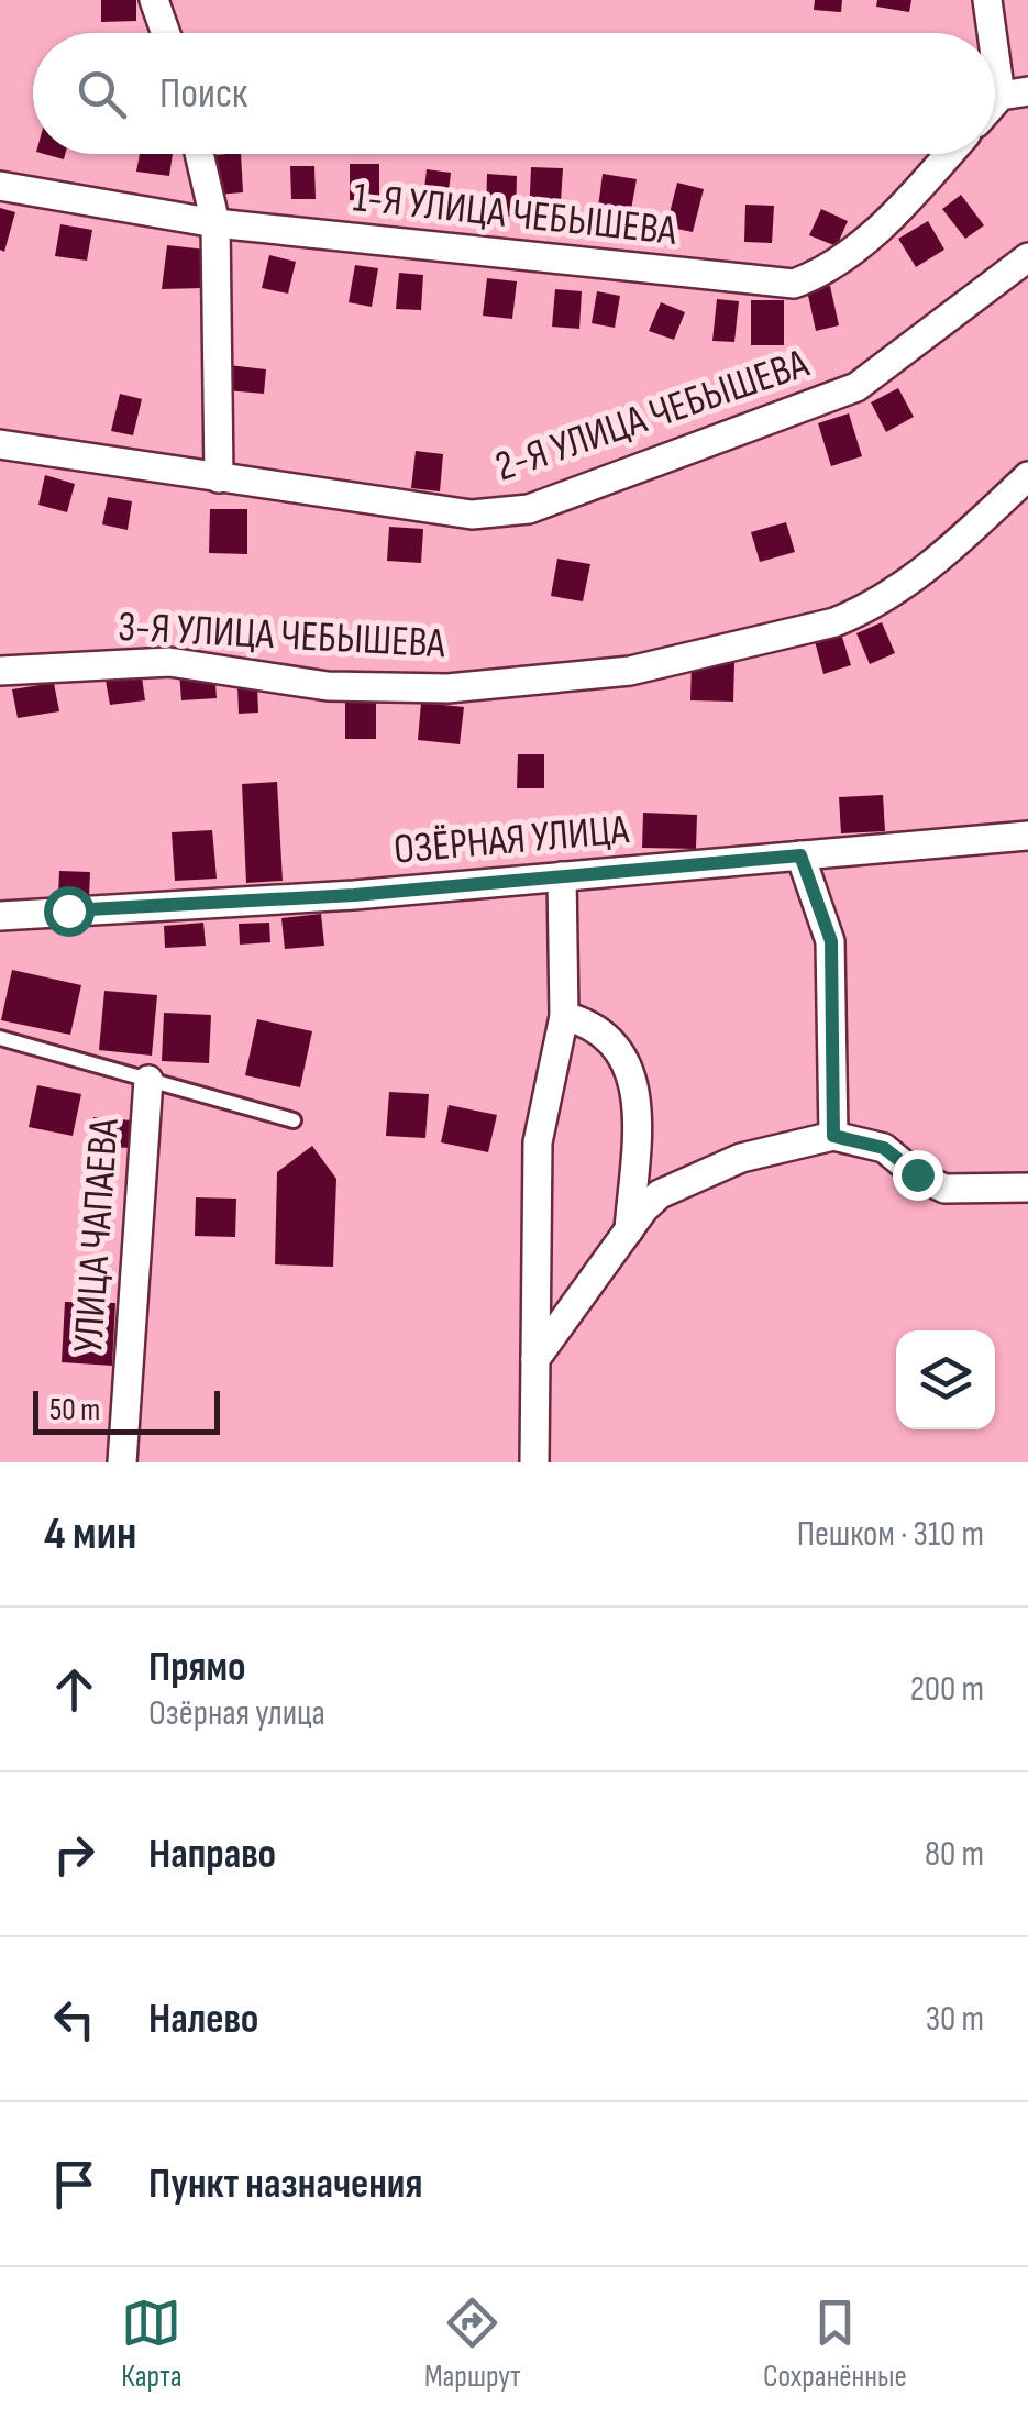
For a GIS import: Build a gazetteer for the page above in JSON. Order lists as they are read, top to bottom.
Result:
{
  "streets": {
    "street": [
      "1-Я УЛИЦА ЧЕБЫШЕВА",
      "2-Я УЛИЦА ЧЕБЫШЕВА",
      "3-Я УЛИЦА ЧЕБЫШЕВА",
      "ОЗЁРНАЯ УЛИЦА",
      "УЛИЦА ЧАПАЕВА"
    ]
  },
  "scale_bar": "50 m",
  "page": {
    "search": "Поиск",
    "scale": "50 m",
    "heading": ["4 мин", "Пешком · 310 m"],
    "list": [
      ["Прямо", "Озёрная улица", "200 m"],
      ["Направо", "80 m"],
      ["Налево", "30 m"],
      "Пункт назначения"
    ],
    "nav": ["Карта", "Маршрут", "Сохранённые"]
  }
}
